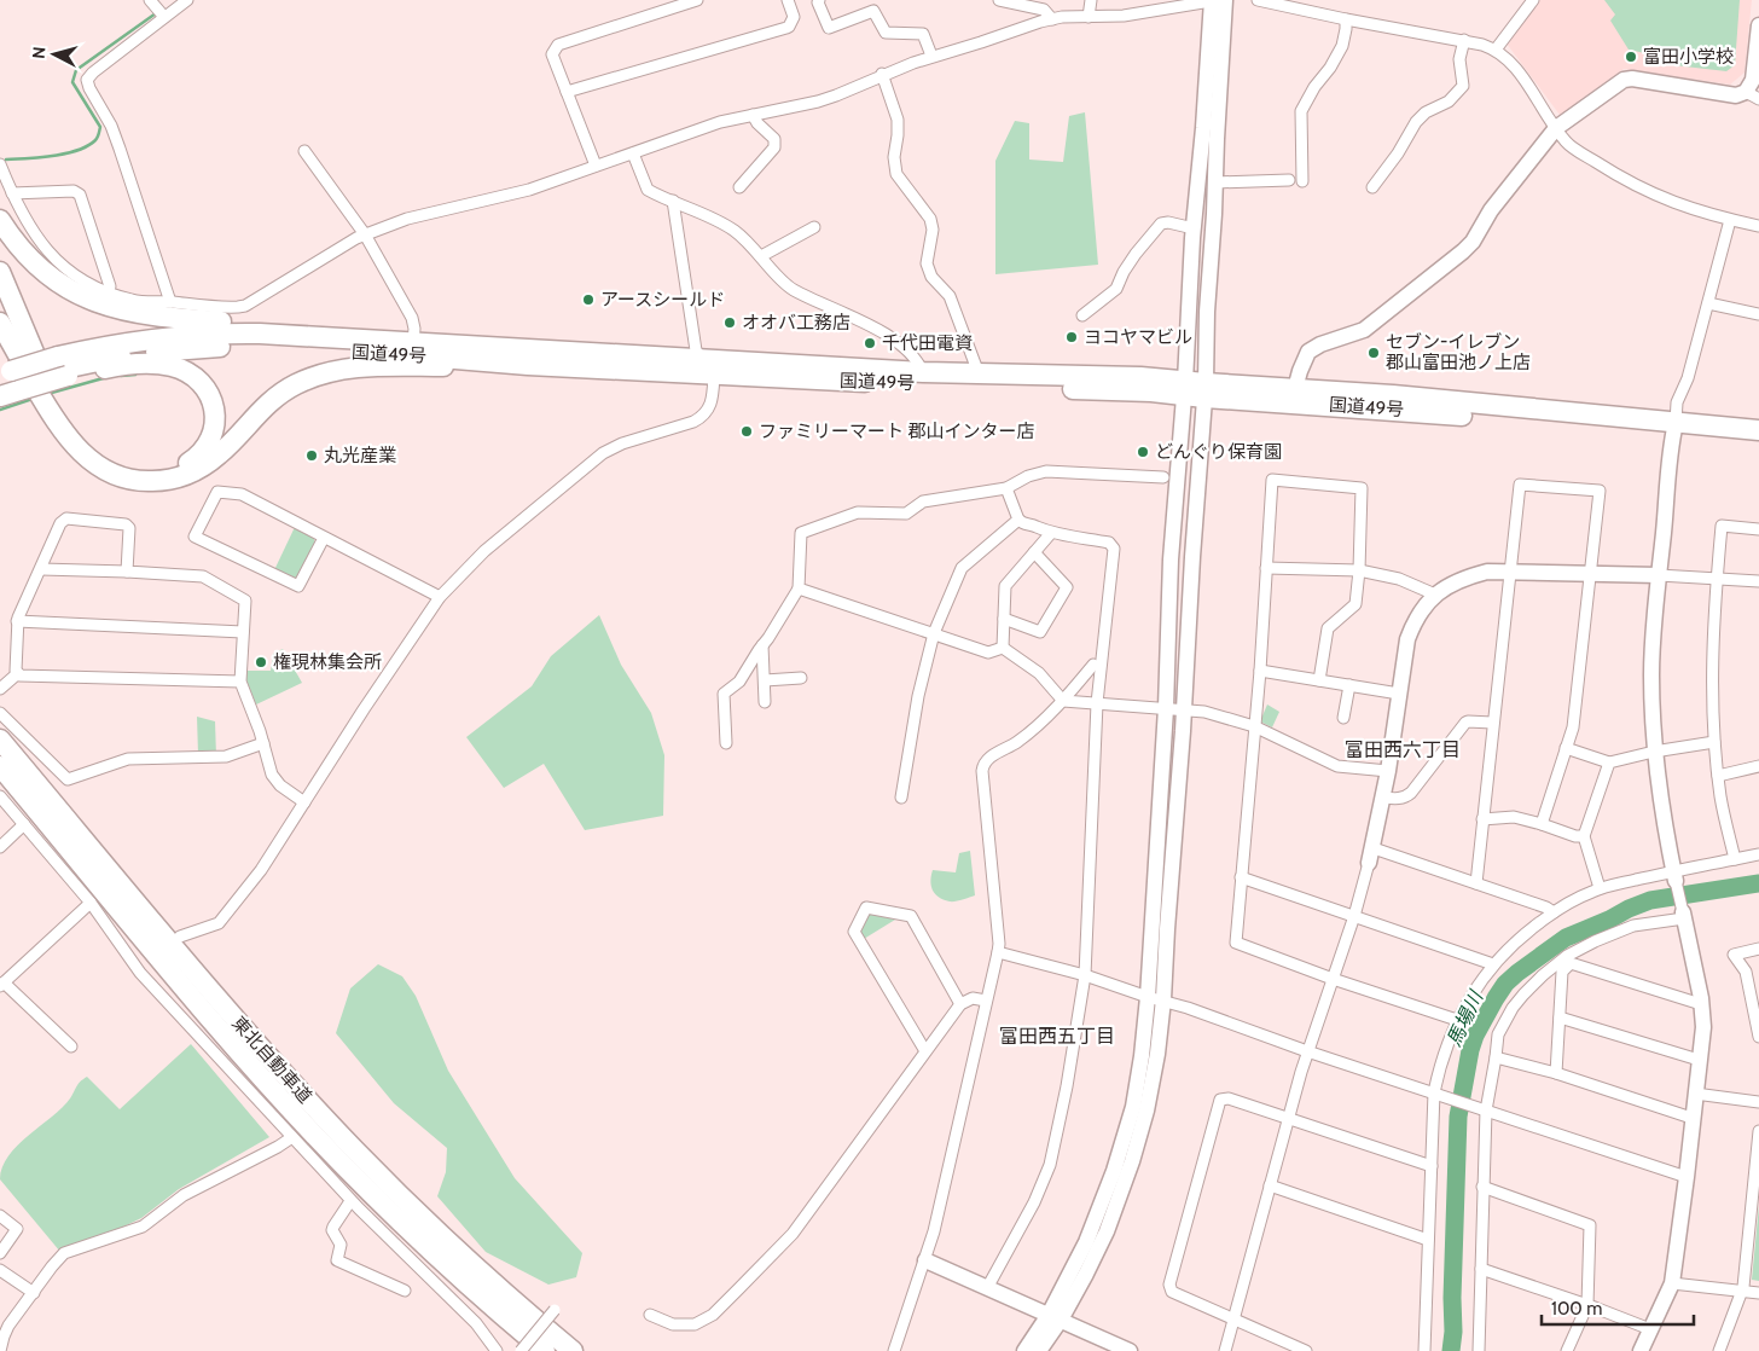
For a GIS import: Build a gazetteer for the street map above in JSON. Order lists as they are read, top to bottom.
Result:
{
  "streets": {
    "highway": ["国道49号", "東北自動車道"]
  },
  "districts": ["富田西六丁目", "富田西五丁目"],
  "water": ["馬場川"],
  "places": [
    "富田小学校",
    "アースシールド",
    "オオバ工務店",
    "ヨコヤマビル",
    "千代田電資",
    "セブン-イレブン 郡山富田池ノ上店",
    "ファミリーマート 郡山インター店",
    "どんぐり保育園",
    "丸光産業",
    "権現林集会所"
  ],
  "scale_bar": "100 m",
  "north": "left"
}
